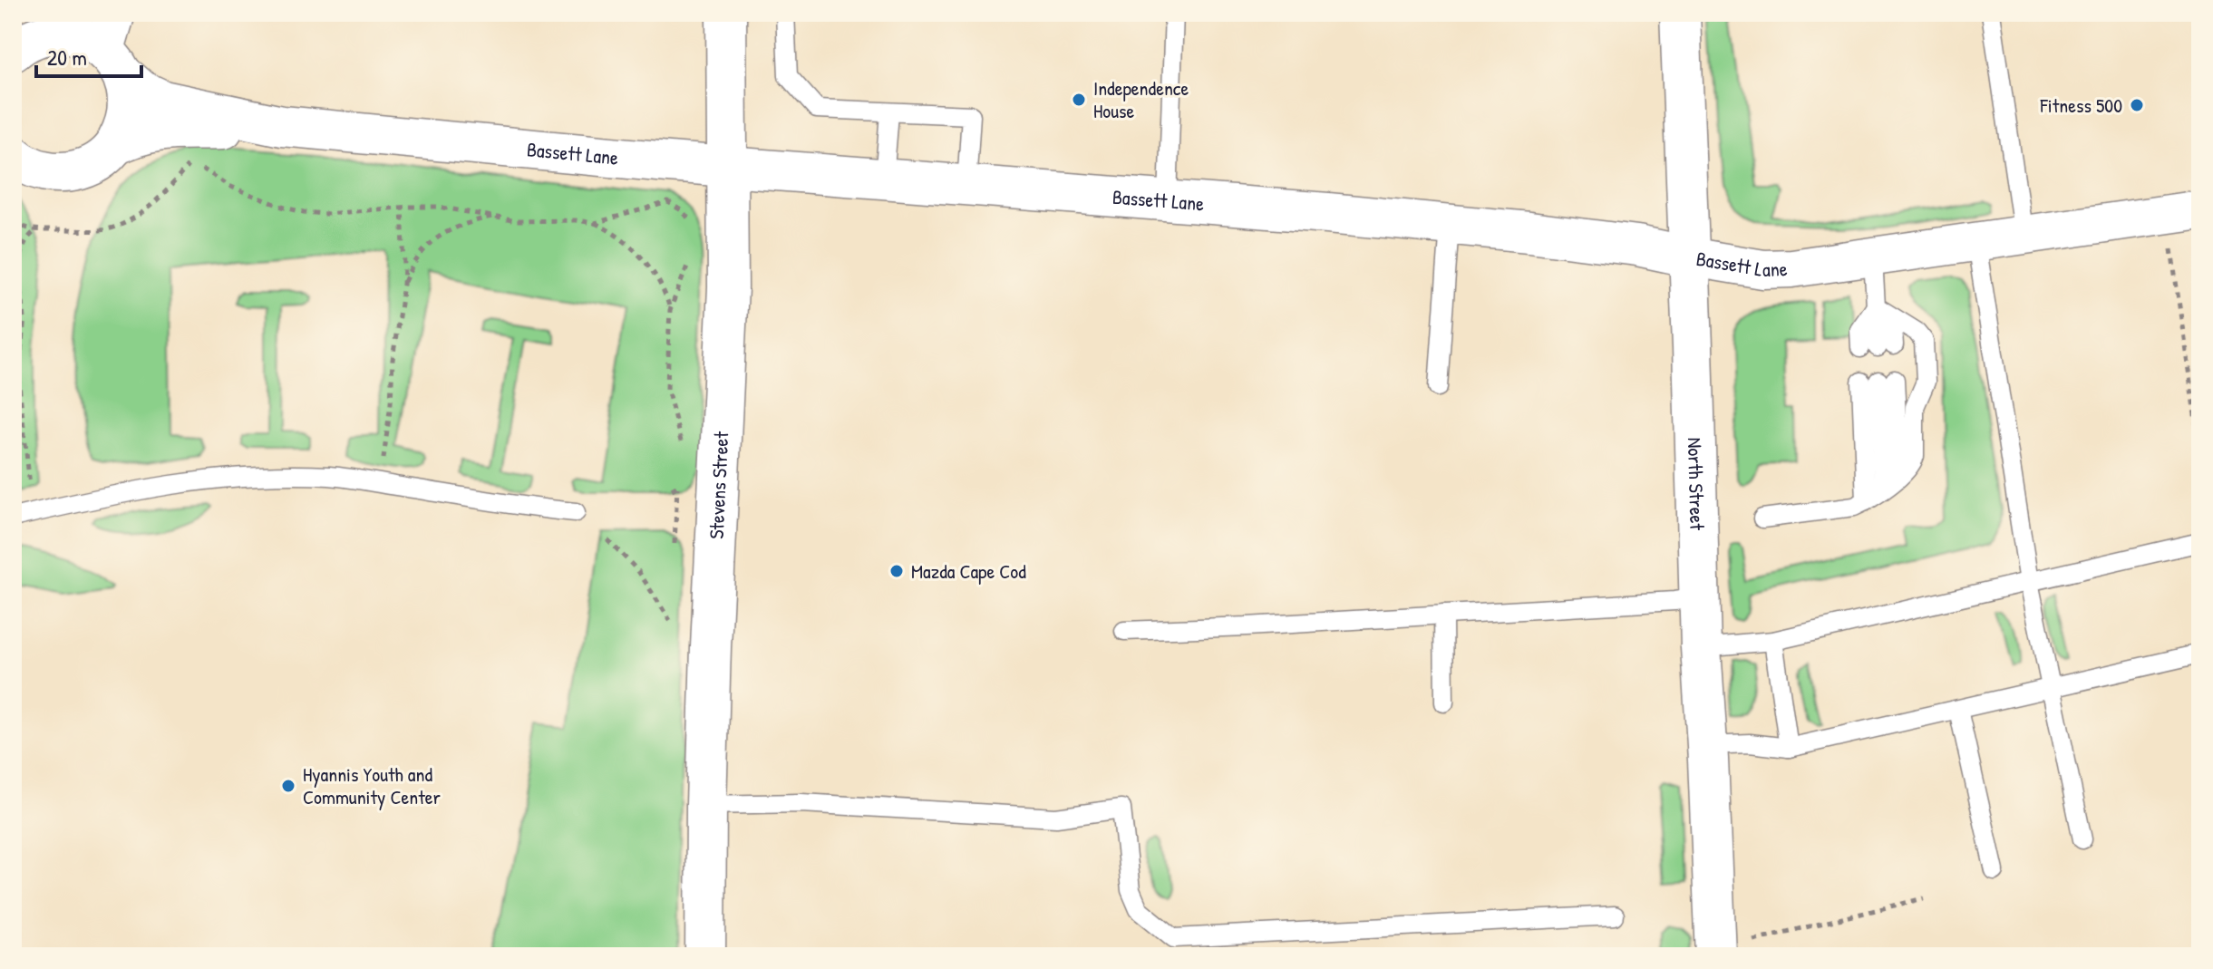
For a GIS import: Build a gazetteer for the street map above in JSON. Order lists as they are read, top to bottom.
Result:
{
  "streets": {
    "street": ["Bassett Lane", "Stevens Street", "North Street"]
  },
  "crossings": [
    ["Bassett Lane", "Stevens Street"],
    ["Bassett Lane", "North Street"]
  ],
  "places": [
    "Independence House",
    "Fitness 500",
    "Mazda Cape Cod",
    "Hyannis Youth and Community Center"
  ],
  "scale_bar": "20 m"
}
